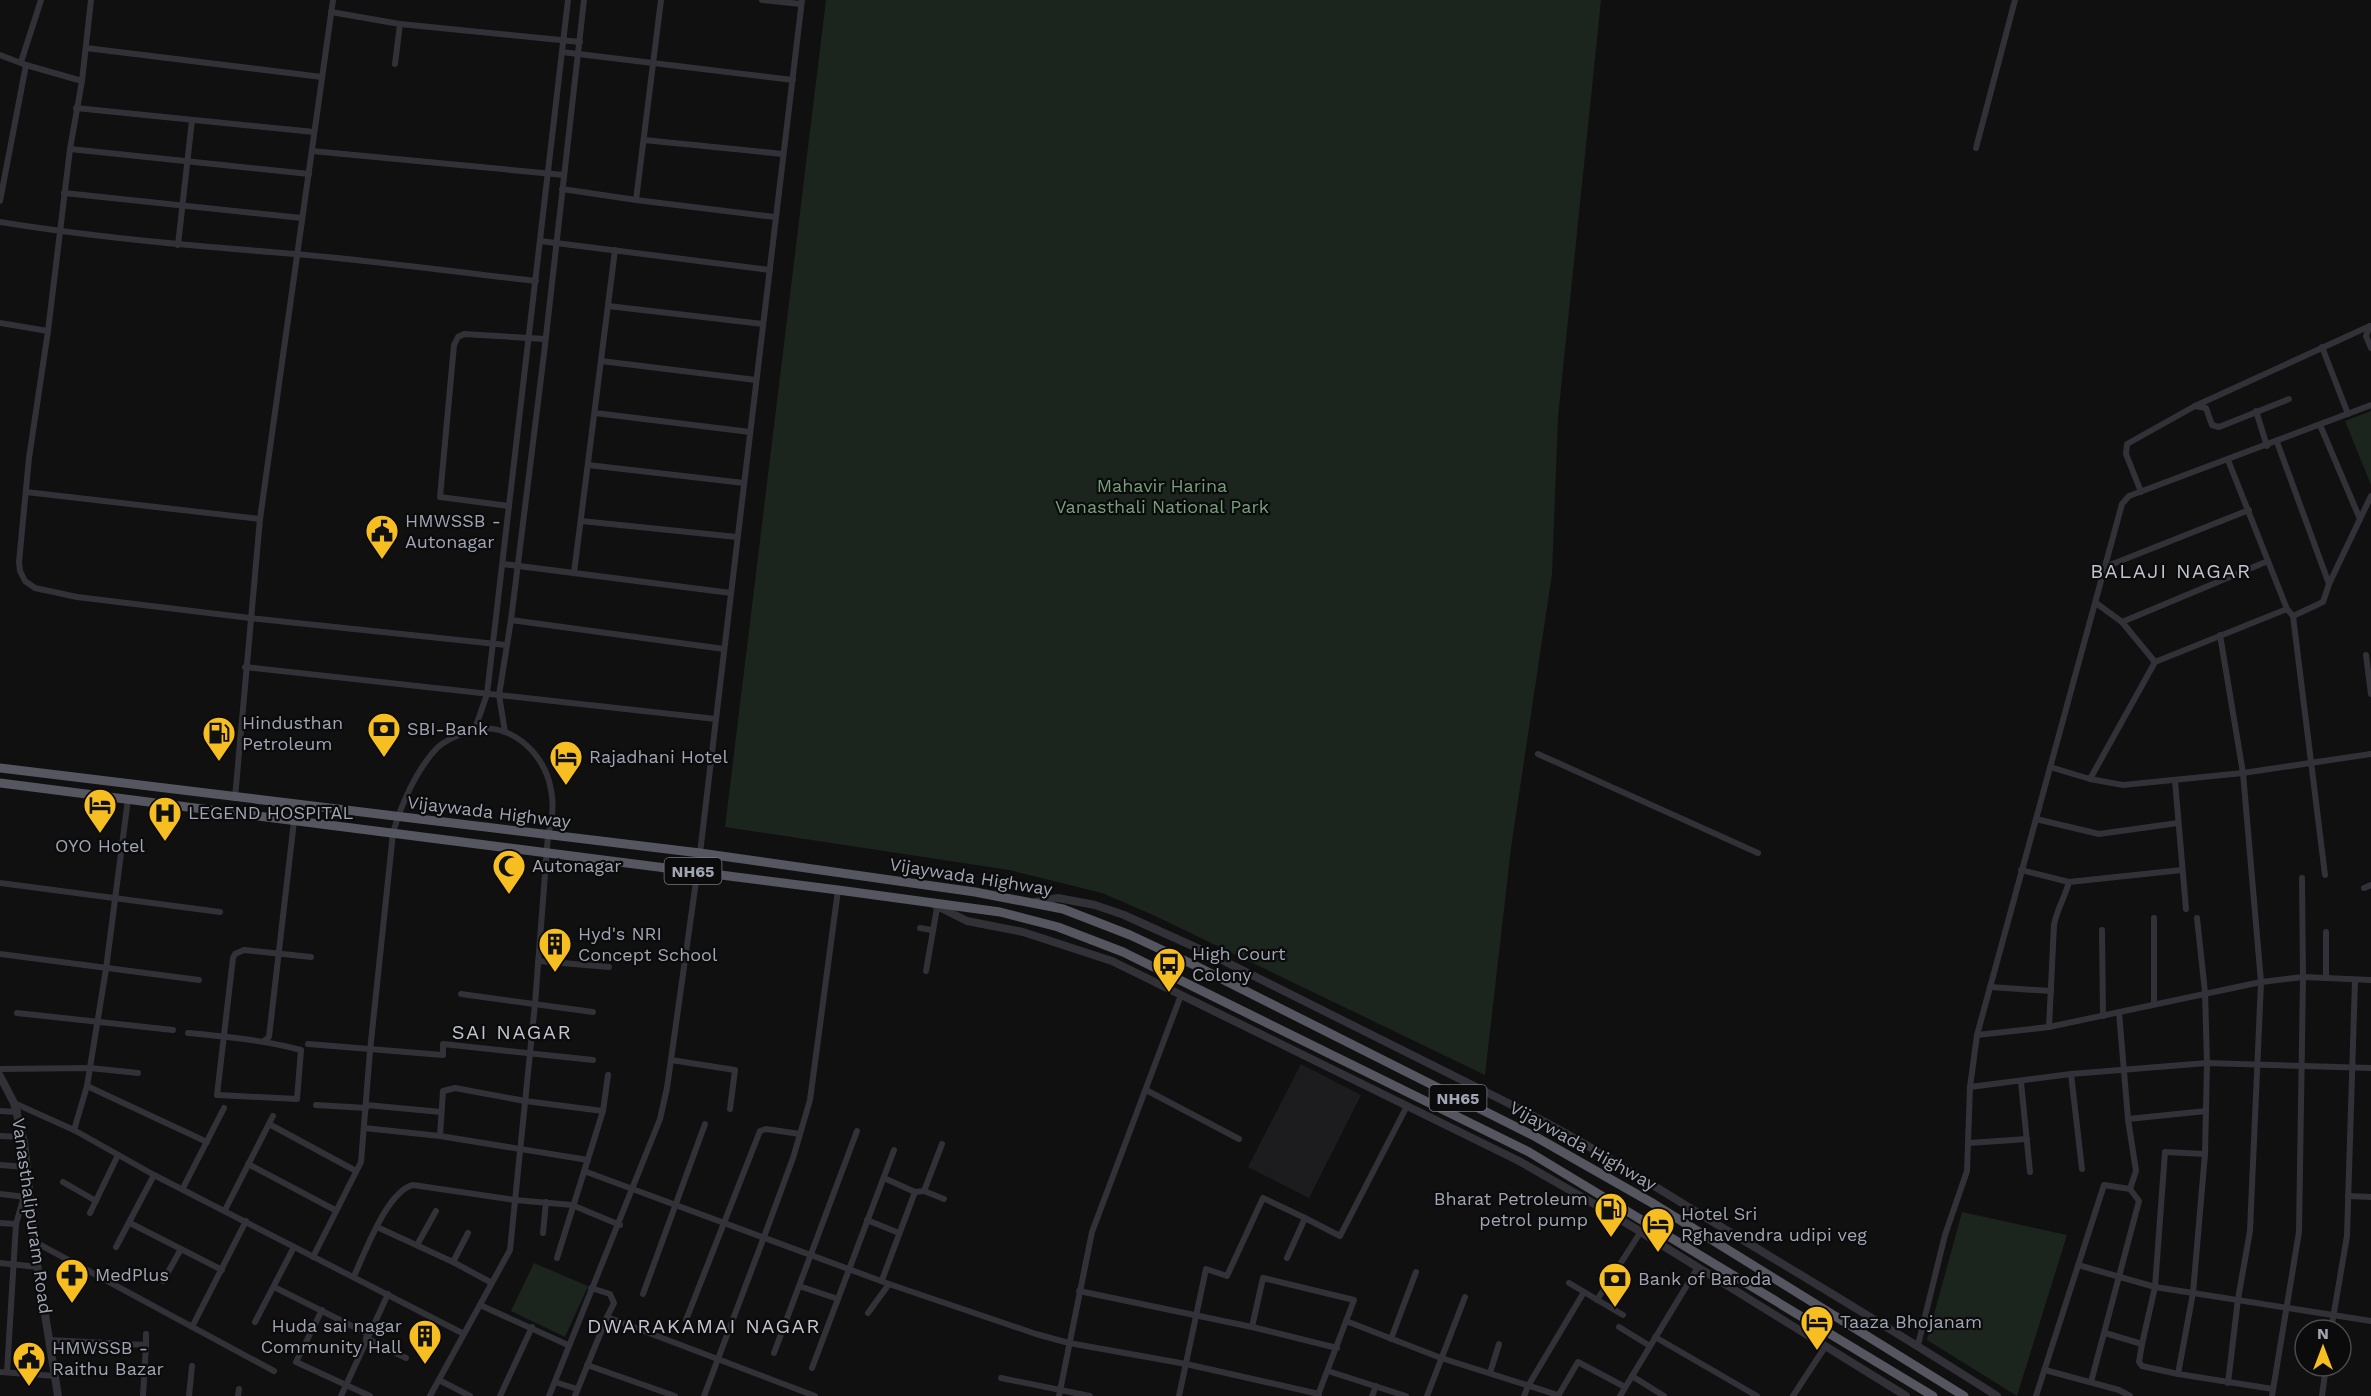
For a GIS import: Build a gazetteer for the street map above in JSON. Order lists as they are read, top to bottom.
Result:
{
  "streets": {
    "highway": ["Vijaywada Highway", "NH65"],
    "street": ["Vanasthalipuram Road"]
  },
  "districts": ["BALAJI NAGAR", "SAI NAGAR", "DWARAKAMAI NAGAR"],
  "parks": ["Mahavir Harina Vanasthali National Park"],
  "places": {
    "public building": ["HMWSSB - Autonagar", "HMWSSB - Raithu Bazar"],
    "bank": ["SBI-Bank", "Bank of Baroda"],
    "fuel station": ["Hindusthan Petroleum", "Bharat Petroleum petrol pump"],
    "hotel": [
      "Rajadhani Hotel",
      "OYO Hotel",
      "Hotel Sri Rghavendra udipi veg",
      "Taaza Bhojanam"
    ],
    "hospital": ["LEGEND HOSPITAL"],
    "mosque": ["Autonagar"],
    "building": ["Hyd's NRI Concept School", "Huda sai nagar Community Hall"],
    "bus stop": ["High Court Colony"],
    "pharmacy": ["MedPlus"]
  },
  "north": "top"
}
